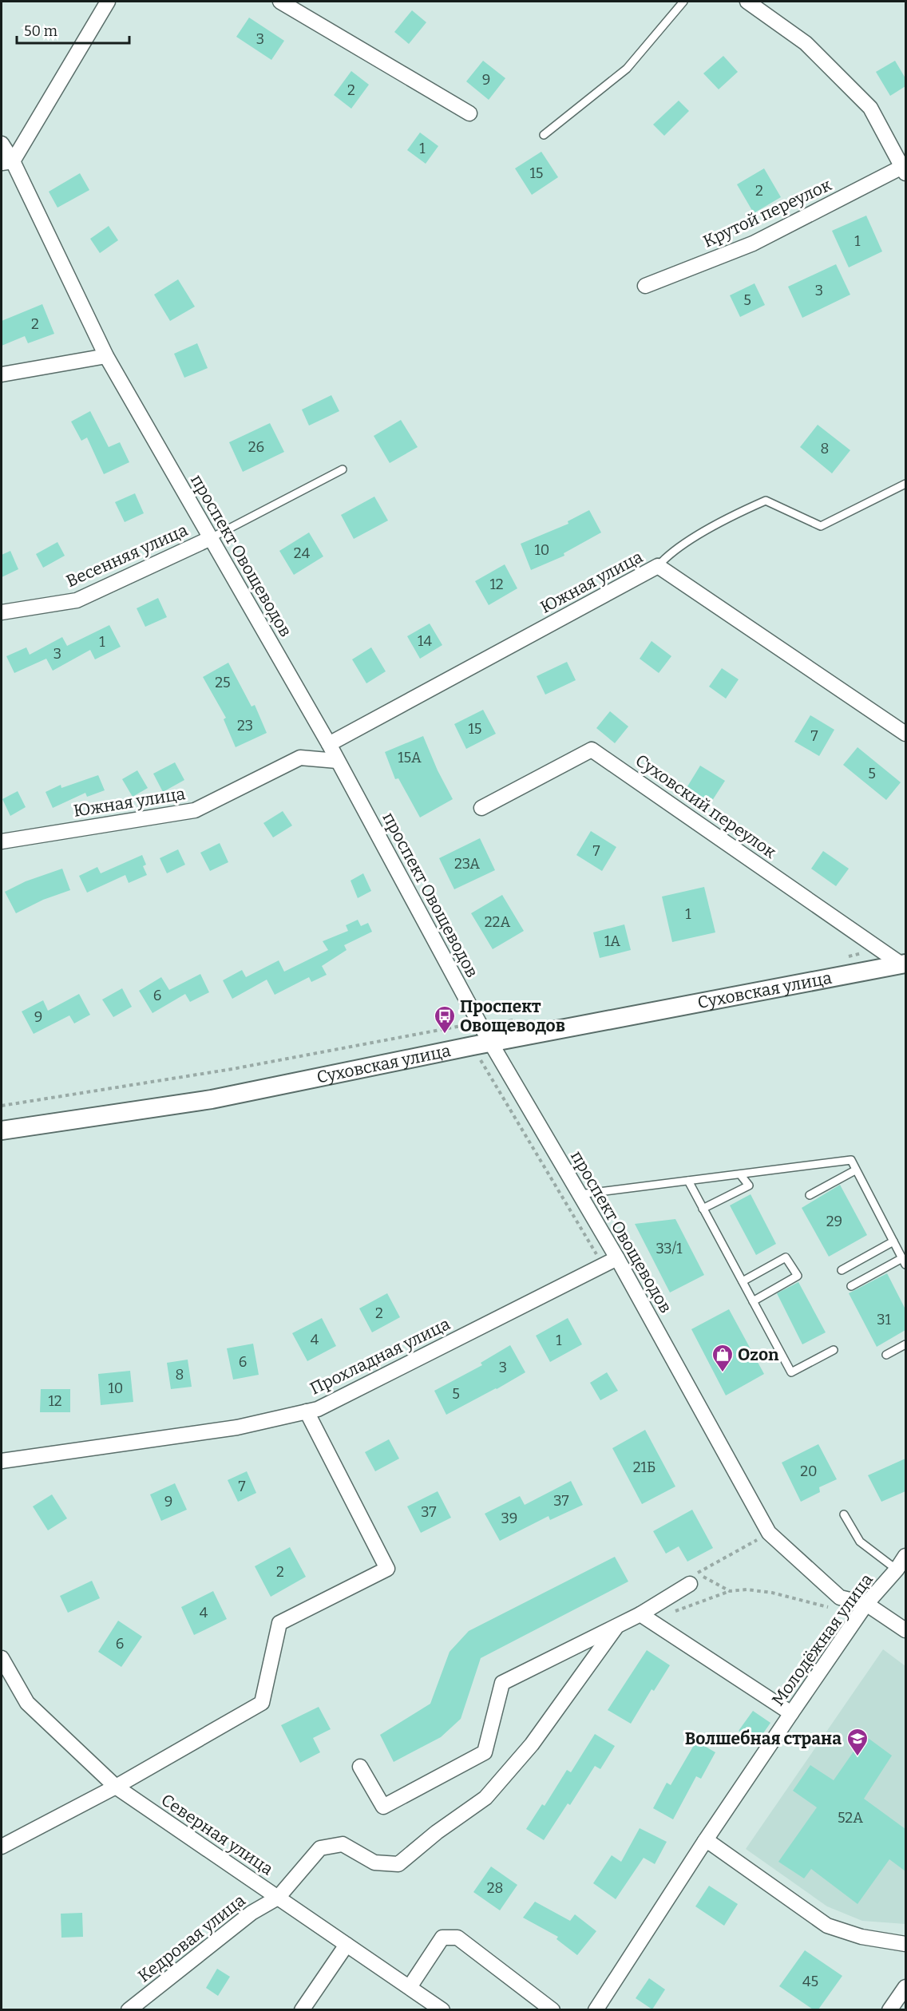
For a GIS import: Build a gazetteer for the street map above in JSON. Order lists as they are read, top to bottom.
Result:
{
  "streets": {
    "street": [
      "Крутой переулок",
      "Весенняя улица",
      "проспект Овощеводов",
      "Южная улица",
      "Суховский переулок",
      "Суховская улица",
      "Прохладная улица",
      "Молодёжная улица",
      "Северная улица",
      "Кедровая улица"
    ]
  },
  "crossings": [
    ["Весенняя улица", "проспект Овощеводов"],
    ["проспект Овощеводов", "Южная улица"],
    ["проспект Овощеводов", "Суховская улица"],
    ["проспект Овощеводов", "Прохладная улица"],
    ["проспект Овощеводов", "Молодёжная улица"],
    ["Суховский переулок", "Суховская улица"],
    ["Северная улица", "Кедровая улица"]
  ],
  "places": {
    "bus stop": ["Проспект Овощеводов"],
    "shop": ["Ozon"],
    "school or university": ["Волшебная страна"]
  },
  "house_numbers": [
    "3",
    "9",
    "2",
    "1",
    "15",
    "2",
    "1",
    "3",
    "5",
    "2",
    "26",
    "8",
    "10",
    "24",
    "12",
    "14",
    "1",
    "3",
    "25",
    "23",
    "15",
    "7",
    "15А",
    "5",
    "7",
    "23А",
    "1",
    "22А",
    "1А",
    "6",
    "9",
    "29",
    "33/1",
    "2",
    "31",
    "4",
    "1",
    "6",
    "3",
    "8",
    "10",
    "5",
    "12",
    "21Б",
    "20",
    "7",
    "37",
    "9",
    "37",
    "39",
    "2",
    "4",
    "6",
    "52А",
    "28",
    "45"
  ],
  "scale_bar": "50 m"
}
